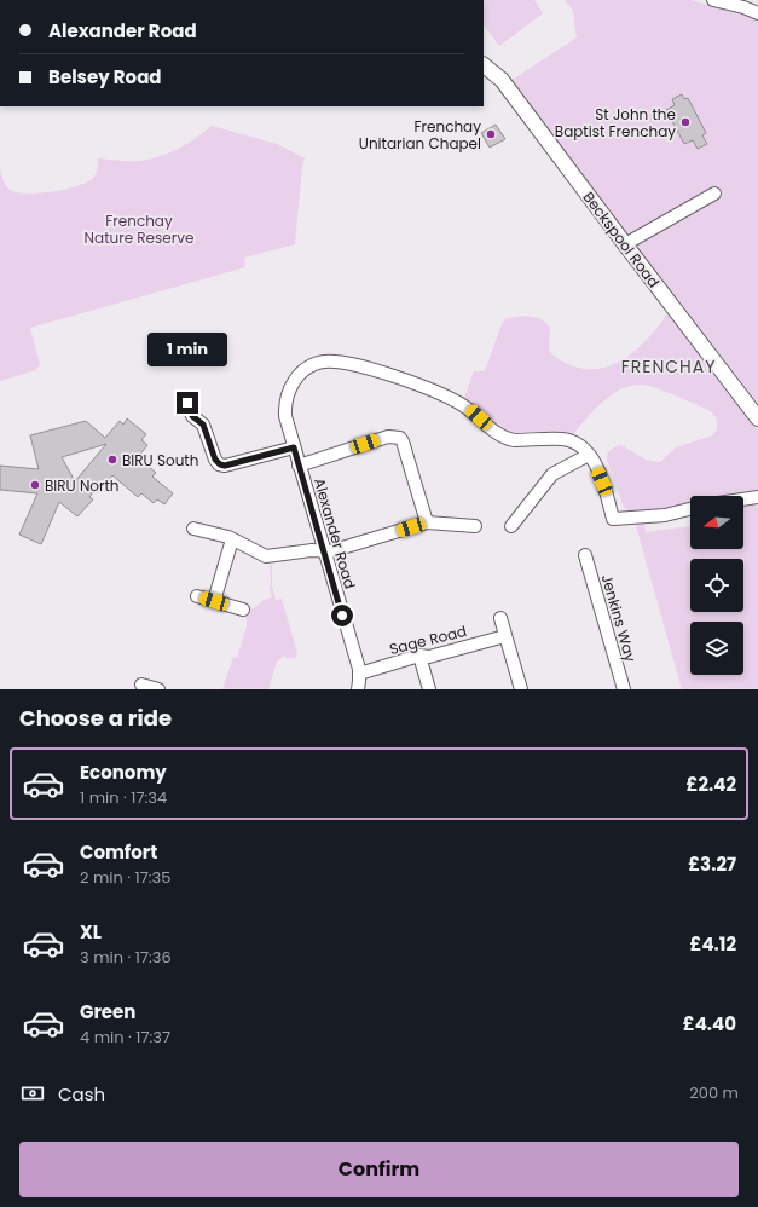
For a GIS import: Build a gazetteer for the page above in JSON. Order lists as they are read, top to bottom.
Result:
{
  "streets": {
    "street": [
      "Beckspool Road",
      "Alexander Road",
      "Jenkins Way",
      "Sage Road"
    ]
  },
  "crossings": [
    ["Alexander Road", "Sage Road"]
  ],
  "districts": ["FRENCHAY"],
  "parks": ["Frenchay Nature Reserve"],
  "places": [
    "St John the Baptist Frenchay",
    "Frenchay Unitarian Chapel",
    "BIRU South",
    "BIRU North"
  ],
  "north": "left",
  "page": {
    "banner": ["Alexander Road", "Belsey Road"],
    "bubble": "1 min",
    "heading": "Choose a ride",
    "list": [
      {
        "name": "Economy",
        "note": "1 min · 17:34",
        "value": "£2.42"
      },
      {
        "name": "Comfort",
        "note": "2 min · 17:35",
        "value": "£3.27"
      },
      {
        "name": "XL",
        "note": "3 min · 17:36",
        "value": "£4.12"
      },
      {
        "name": "Green",
        "note": "4 min · 17:37",
        "value": "£4.40"
      }
    ],
    "pay": ["Cash", "200 m"],
    "buttons": "Confirm"
  }
}
